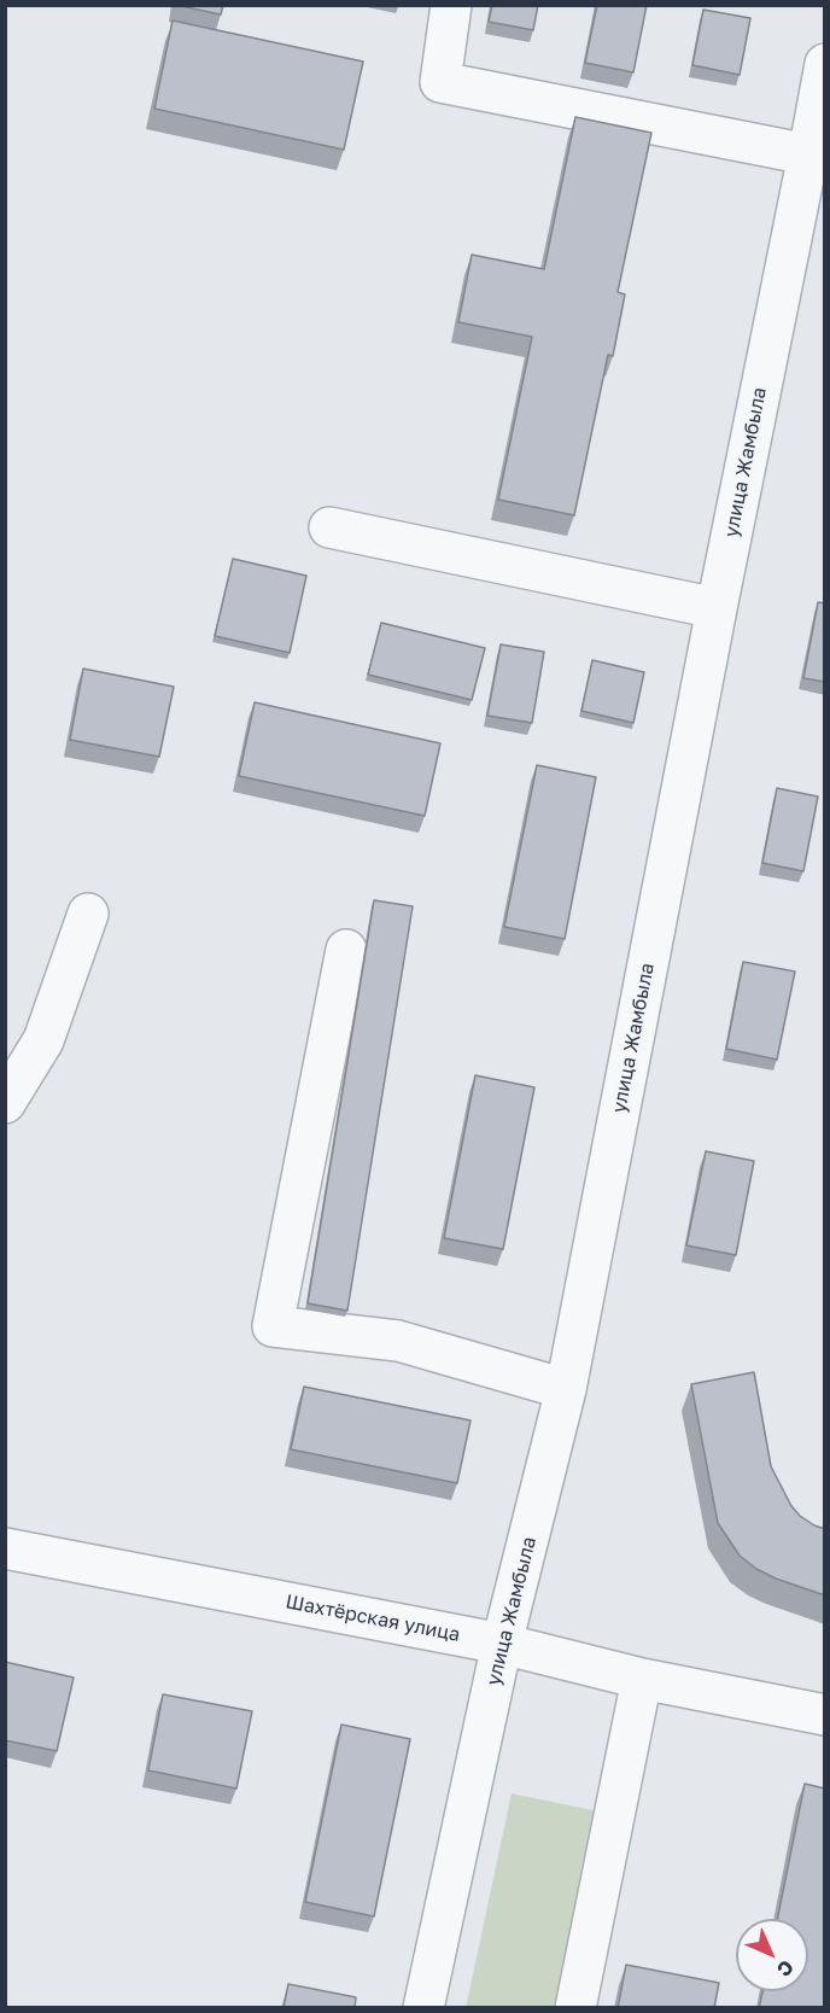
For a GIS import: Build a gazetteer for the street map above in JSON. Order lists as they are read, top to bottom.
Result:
{
  "streets": {
    "street": ["улица Жамбыла", "Шахтёрская улица"]
  },
  "crossings": [
    ["улица Жамбыла", "Шахтёрская улица"]
  ],
  "north": "bottom right"
}
